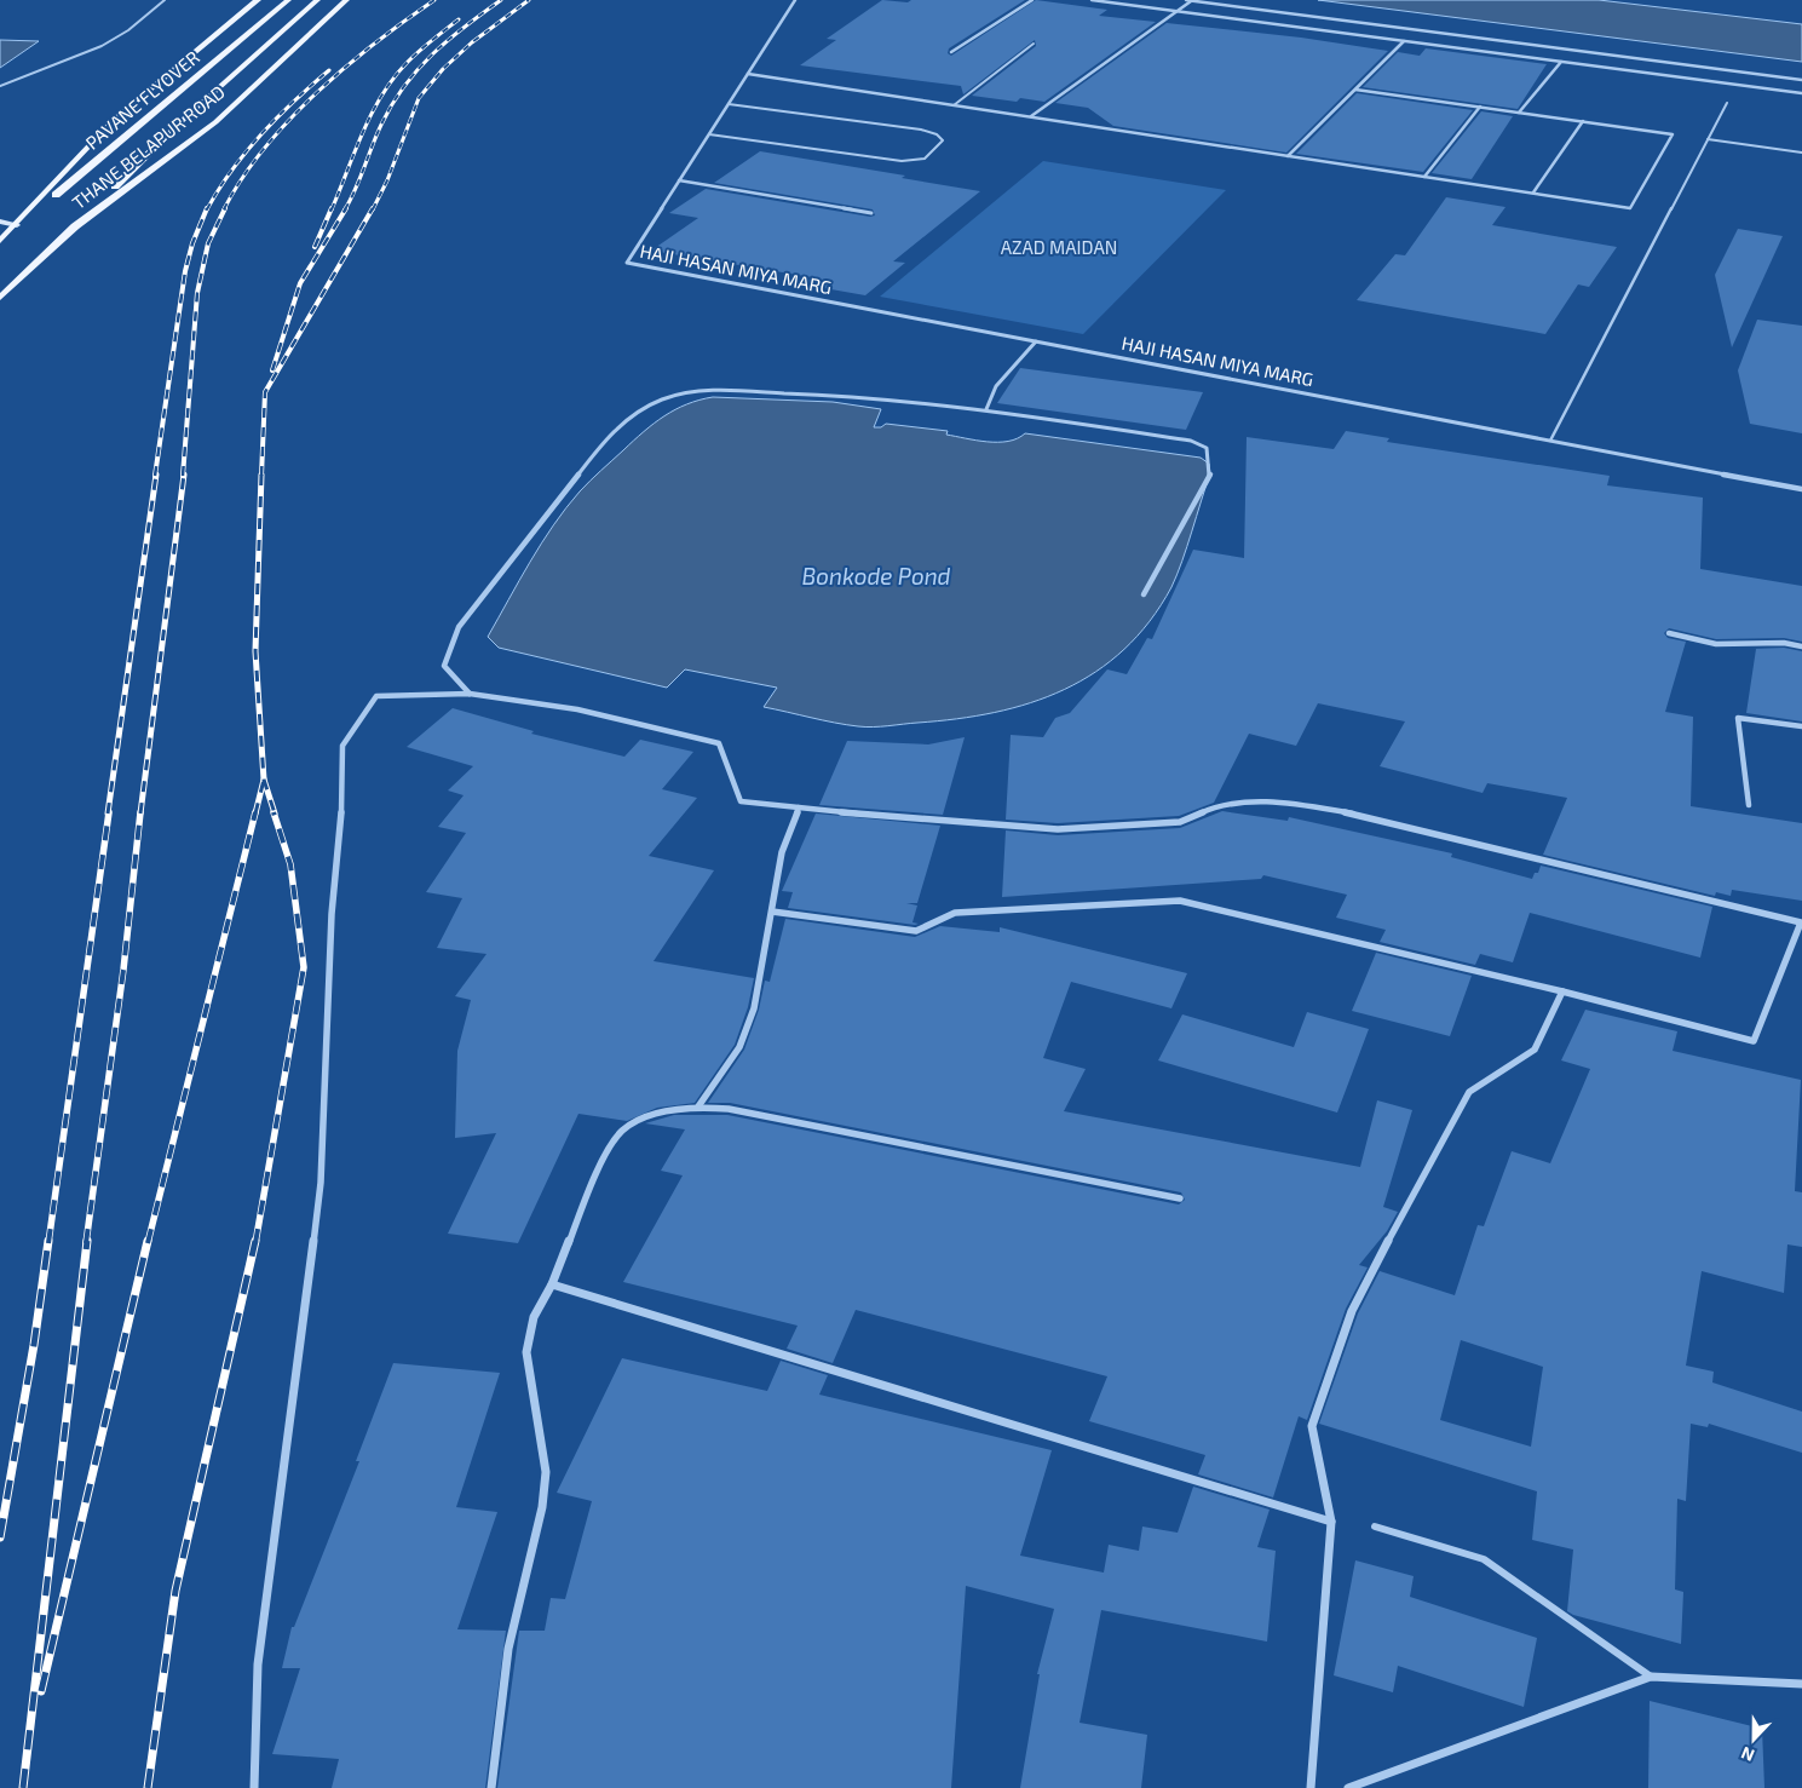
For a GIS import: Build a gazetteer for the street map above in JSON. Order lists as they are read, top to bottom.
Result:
{
  "streets": {
    "main road": ["PAVANE FLYOVER", "THANE BELAPUR ROAD"],
    "street": ["HAJI HASAN MIYA MARG"]
  },
  "crossings": [
    ["PAVANE FLYOVER", "THANE BELAPUR ROAD"]
  ],
  "water": ["Bonkode Pond"],
  "parks": ["AZAD MAIDAN"],
  "north": "bottom"
}
